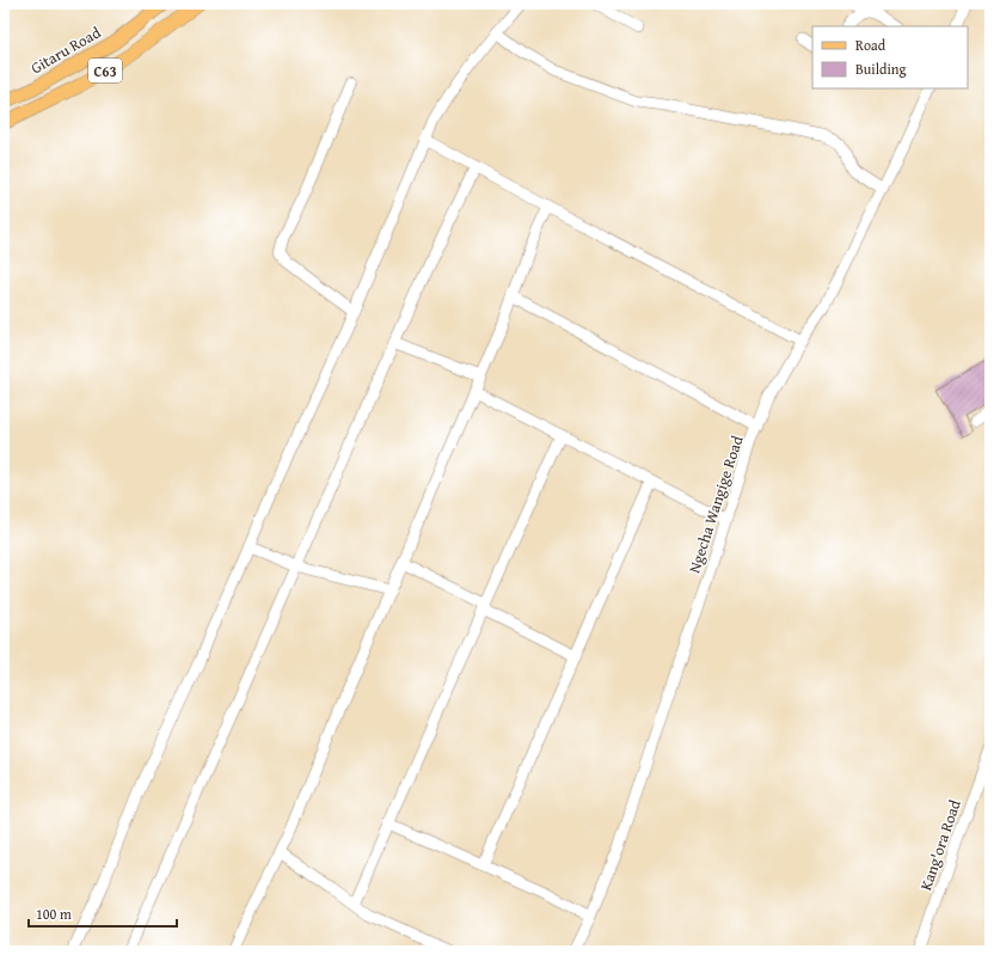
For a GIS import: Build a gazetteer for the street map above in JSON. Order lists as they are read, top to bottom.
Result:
{
  "streets": {
    "main road": ["Gitaru Road", "C63"],
    "street": ["Ngecha Wangige Road", "Kang'ora Road"]
  },
  "legend": ["Road", "Building"],
  "scale_bar": "100 m"
}
